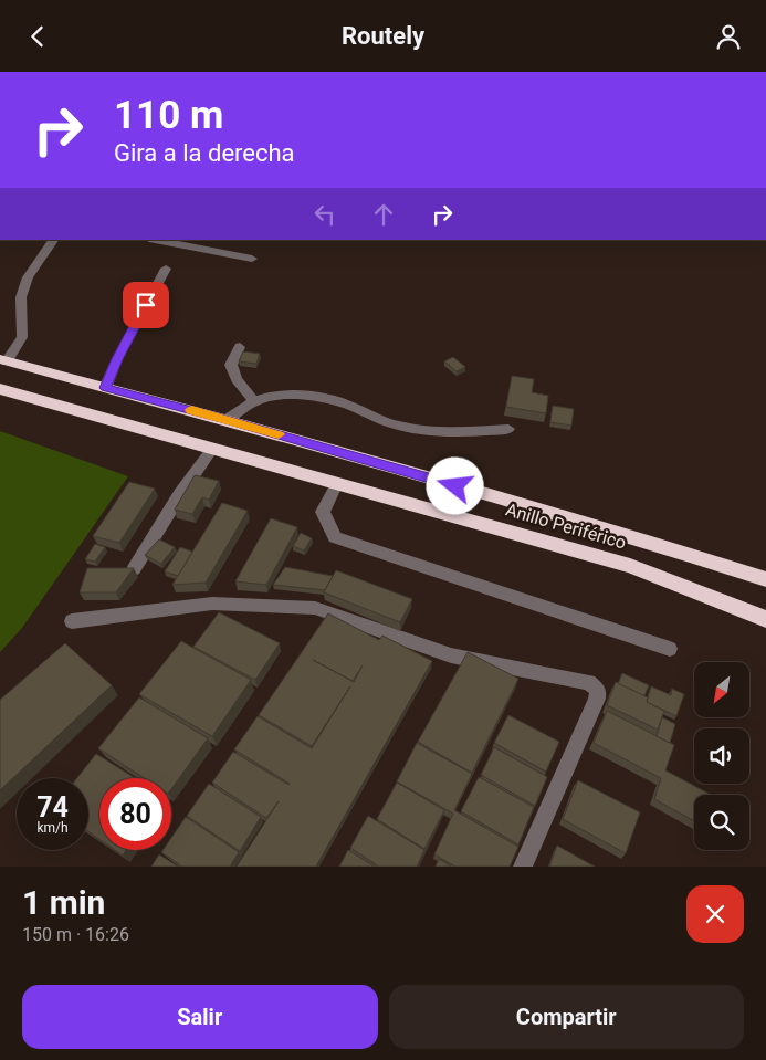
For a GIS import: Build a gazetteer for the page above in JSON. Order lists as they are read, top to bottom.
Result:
{
  "streets": {
    "highway": ["Anillo Periférico"]
  },
  "north": "bottom left",
  "page": {
    "header": "Routely",
    "turn": ["110 m", "Gira a la derecha"],
    "speed": "74 km/h",
    "limit": "80",
    "heading": ["1 min", "150 m · 16:26"],
    "buttons": ["Salir", "Compartir"]
  }
}
